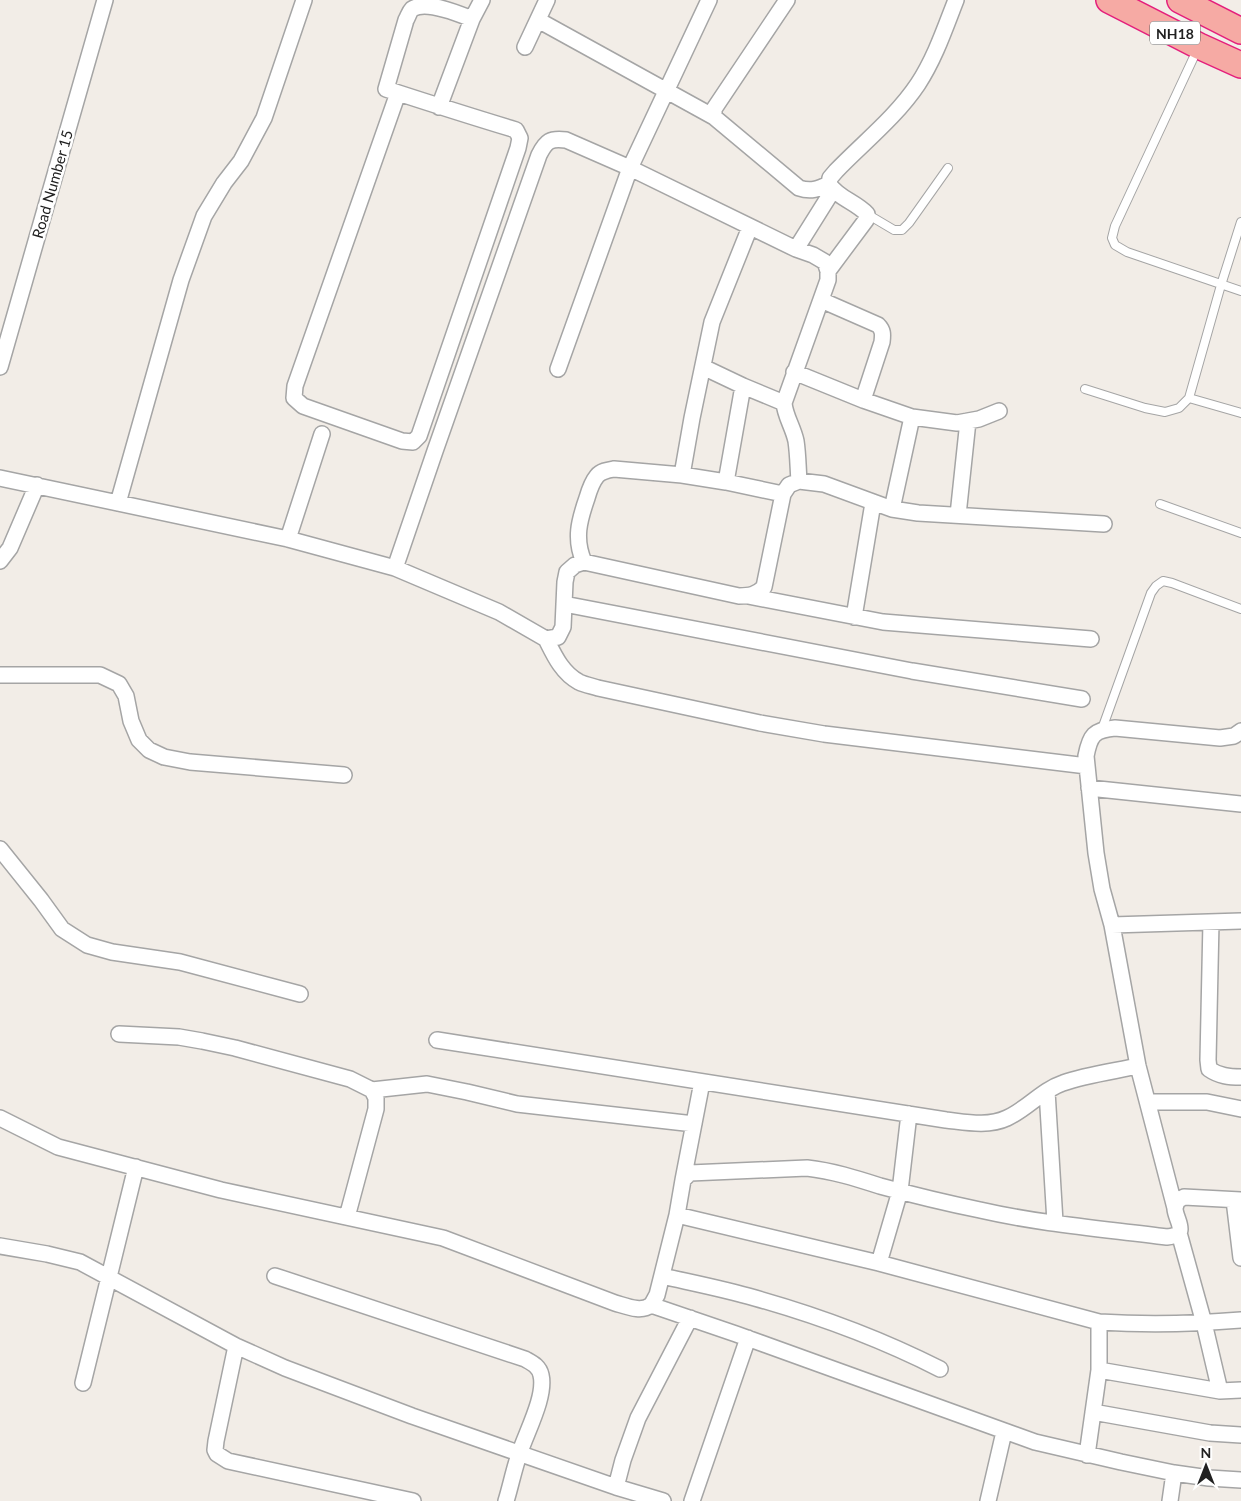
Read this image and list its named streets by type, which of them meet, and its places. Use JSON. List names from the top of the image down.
{
  "streets": {
    "highway": ["NH18"],
    "street": ["Road Number 15"]
  },
  "north": "top"
}
